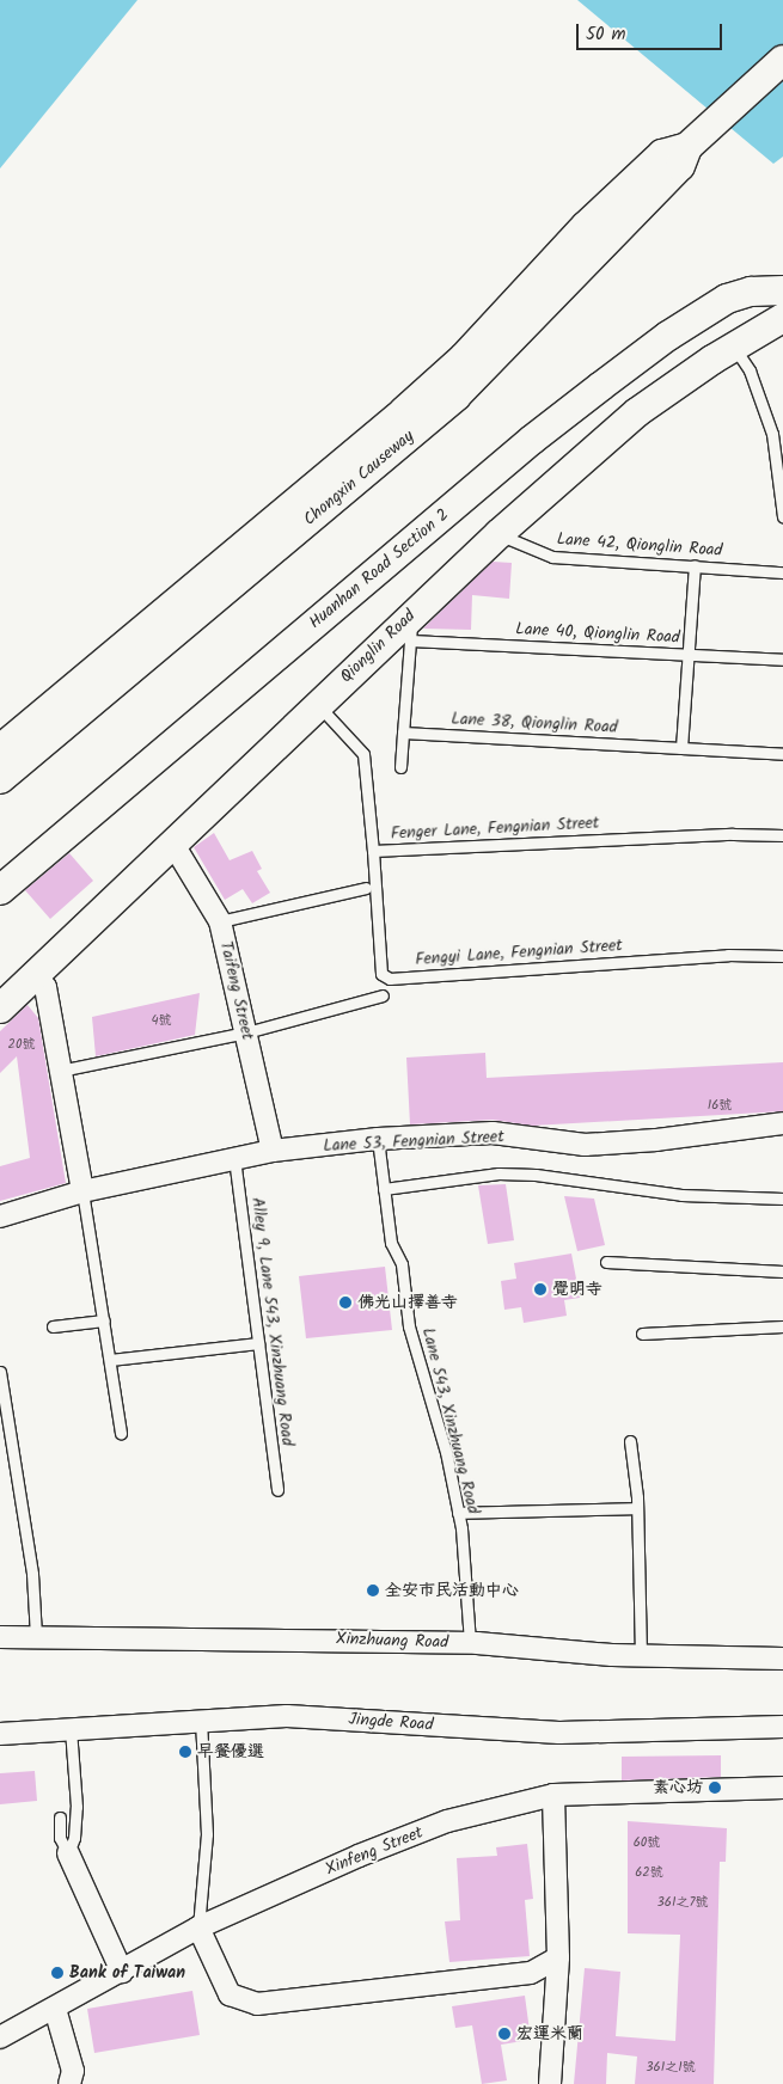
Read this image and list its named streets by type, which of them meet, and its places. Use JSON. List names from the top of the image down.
{
  "streets": {
    "street": [
      "Chongxin Causeway",
      "Huanhan Road Section 2",
      "Qionglin Road",
      "Taifeng Street",
      "Lane 53, Fengnian Street",
      "Xinzhuang Road",
      "Jingde Road",
      "Xinfeng Street"
    ],
    "lane": [
      "Lane 42, Qionglin Road",
      "Lane 40, Qionglin Road",
      "Lane 38, Qionglin Road",
      "Fenger Lane, Fengnian Street",
      "Fengyi Lane, Fengnian Street",
      "Alley 9, Lane 543, Xinzhuang Road",
      "Lane 543, Xinzhuang Road"
    ]
  },
  "crossings": [
    ["Lane 42, Qionglin Road", "Qionglin Road"],
    ["Qionglin Road", "Fenger Lane, Fengnian Street"],
    ["Qionglin Road", "Taifeng Street"],
    ["Fenger Lane, Fengnian Street", "Fengyi Lane, Fengnian Street"],
    ["Taifeng Street", "Lane 53, Fengnian Street"],
    ["Lane 53, Fengnian Street", "Alley 9, Lane 543, Xinzhuang Road"],
    ["Lane 53, Fengnian Street", "Lane 543, Xinzhuang Road"],
    ["Lane 543, Xinzhuang Road", "Xinzhuang Road"]
  ],
  "places": [
    "覺明寺",
    "佛光山擇善寺",
    "全安市民活動中心",
    "早餐優選",
    "素心坊",
    "Bank of Taiwan",
    "宏運米蘭"
  ],
  "house_numbers": [
    "4號",
    "20號",
    "16號",
    "60號",
    "62號",
    "361之7號",
    "361之1號"
  ],
  "scale_bar": "50 m"
}
